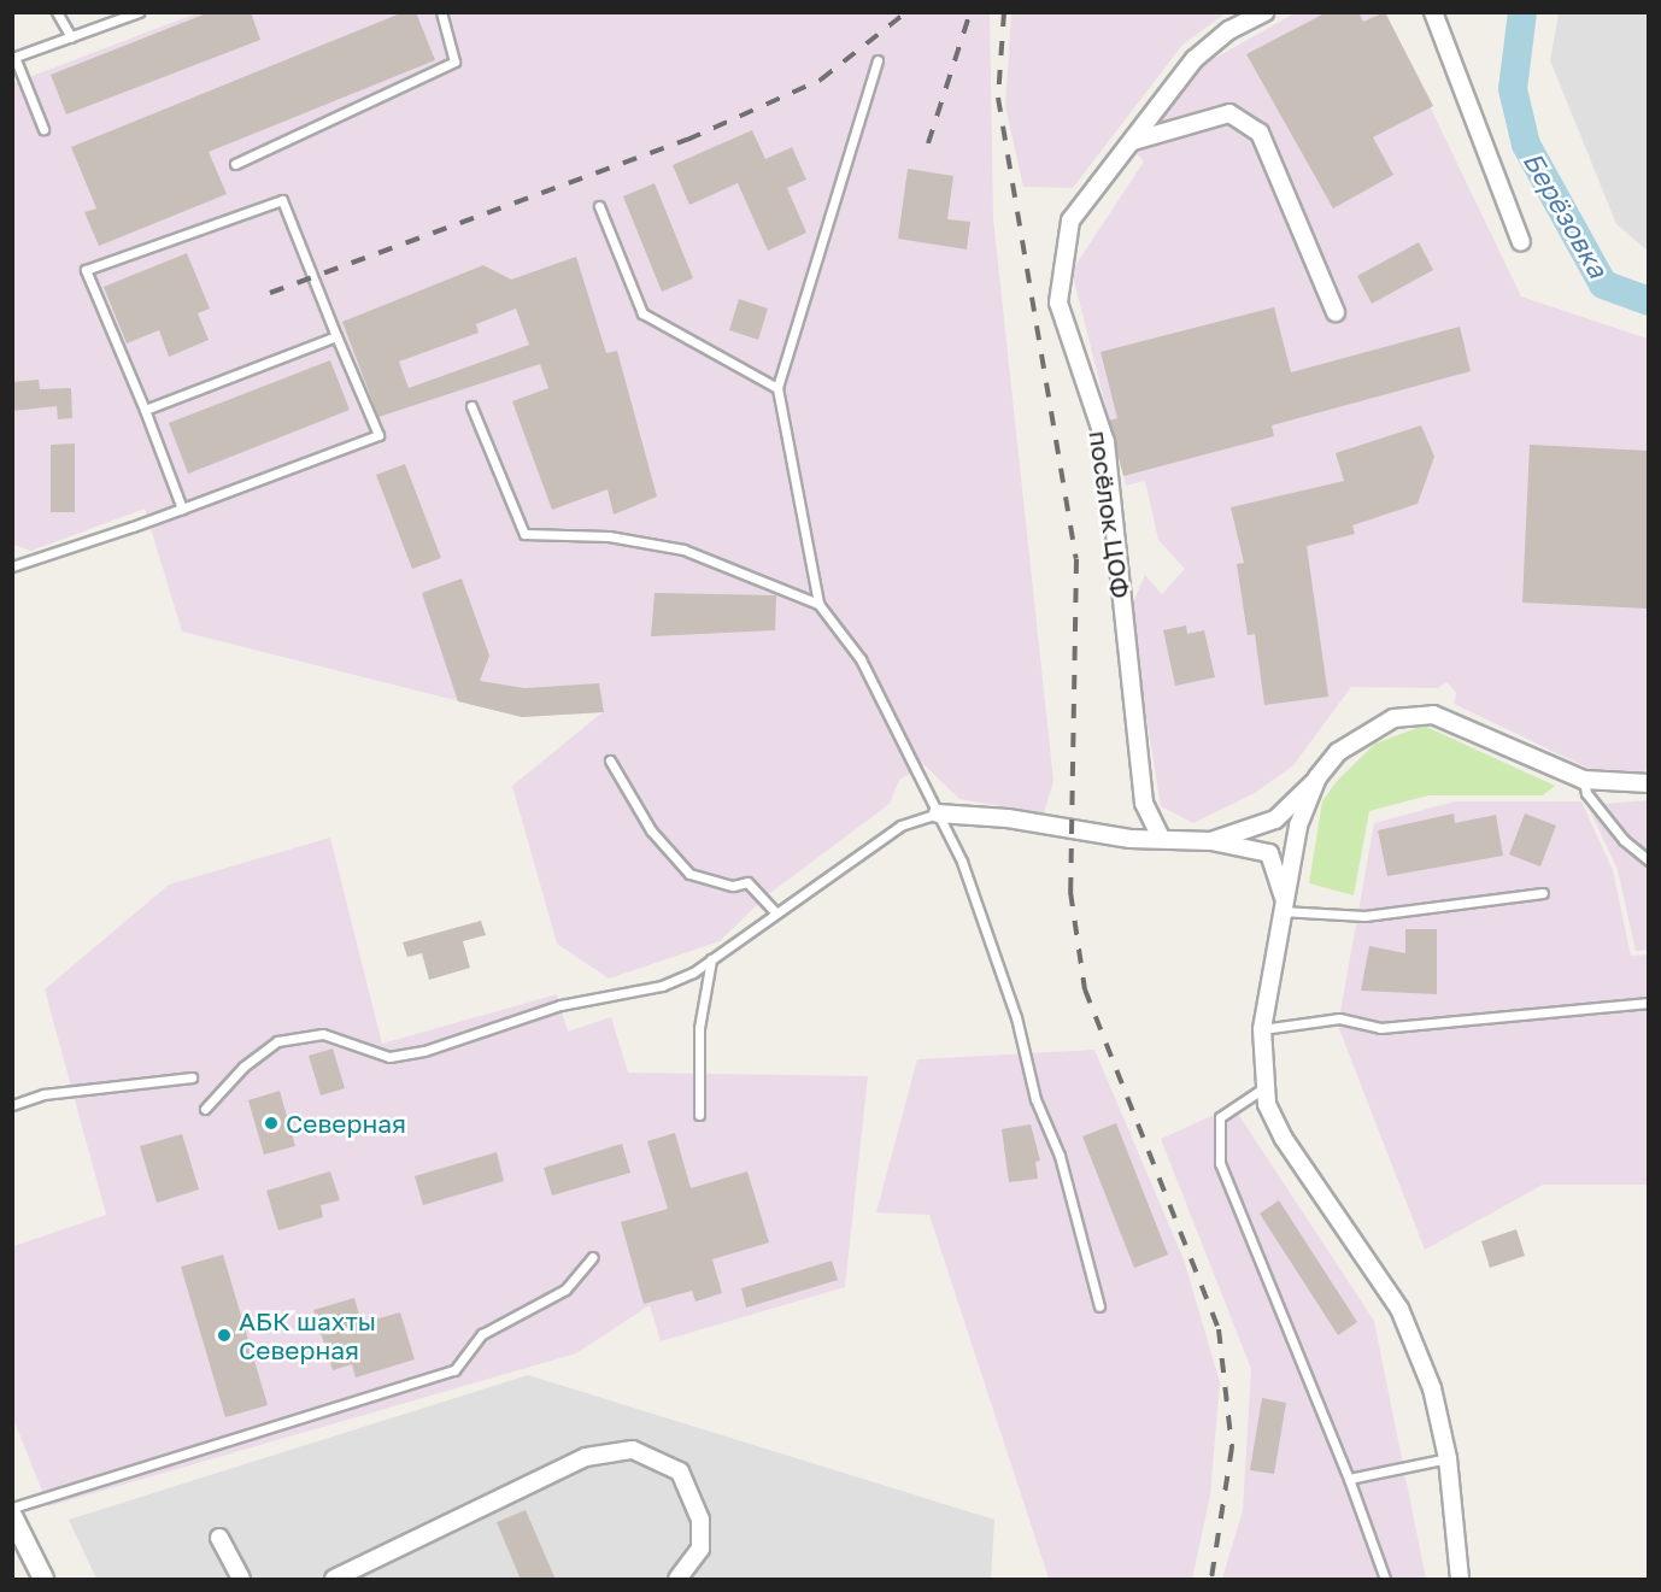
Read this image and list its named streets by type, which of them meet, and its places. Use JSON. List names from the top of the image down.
{
  "streets": {
    "street": ["посёлок ЦОФ"]
  },
  "water": ["Берёзовка"],
  "places": ["Северная", "АБК шахты Северная"]
}
